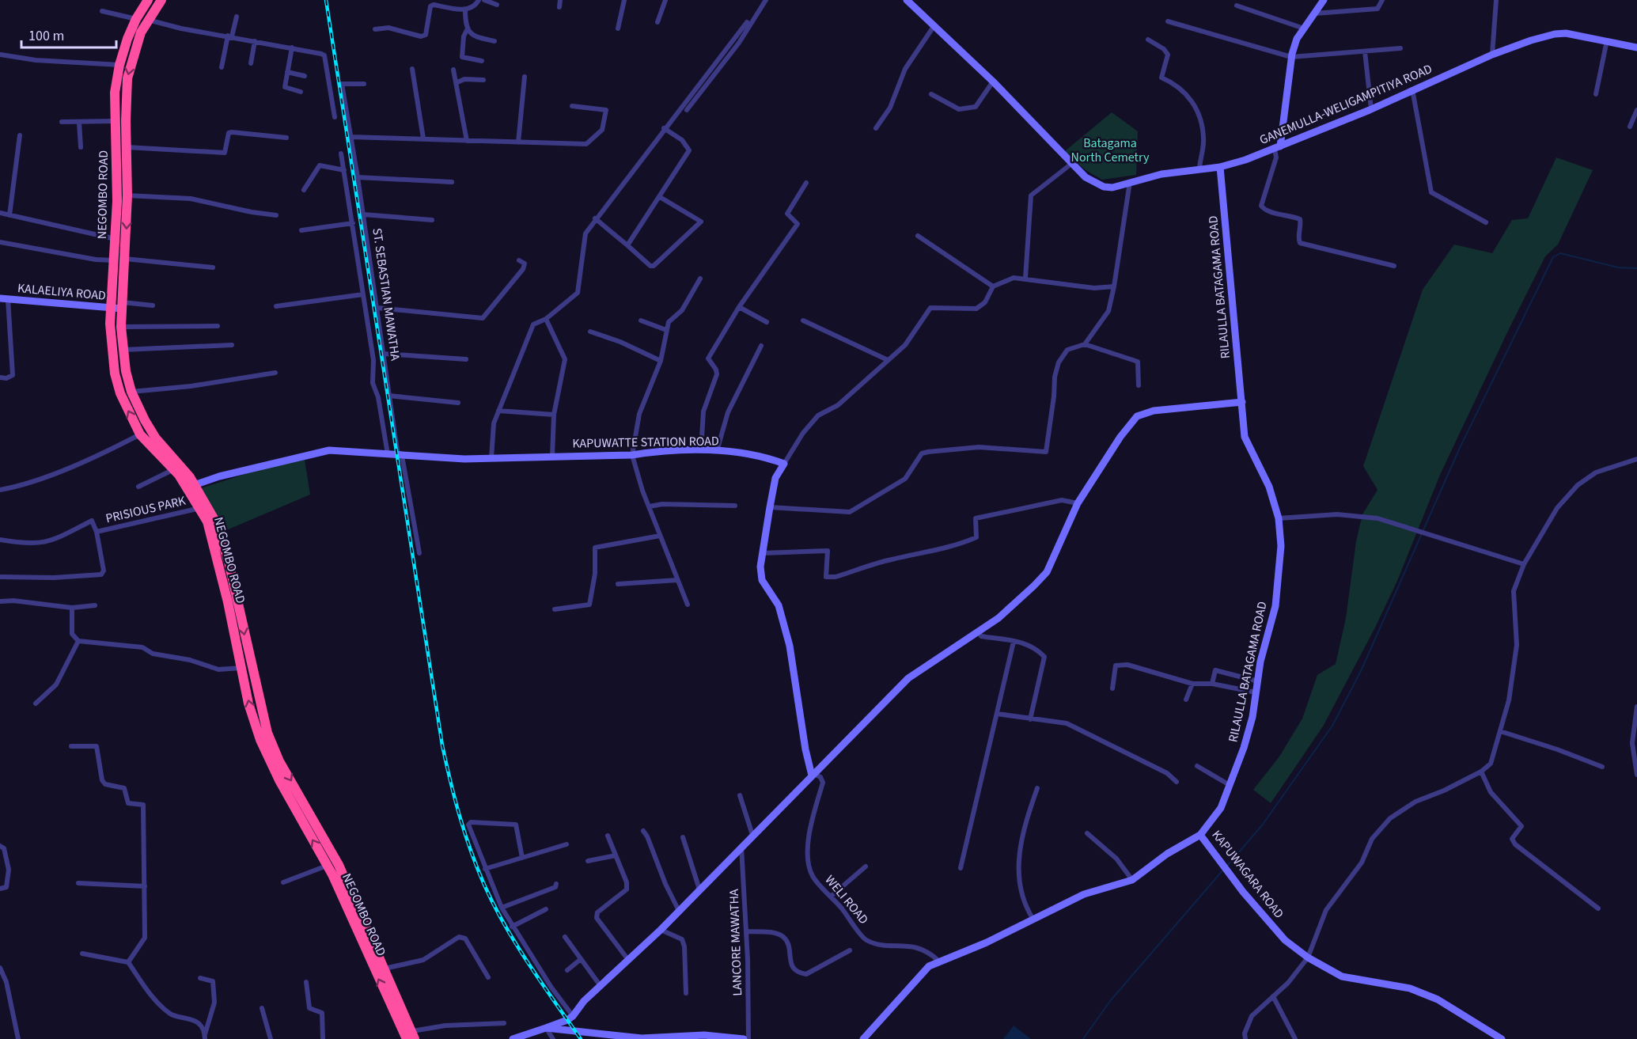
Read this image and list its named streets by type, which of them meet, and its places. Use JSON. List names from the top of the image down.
{
  "streets": {
    "highway": ["NEGOMBO ROAD"],
    "street": [
      "GANEMULLA-WELIGAMPITIYA ROAD",
      "RILAULLA BATAGAMA ROAD",
      "KALAELIYA ROAD",
      "ST. SEBASTIAN MAWATHA",
      "KAPUWATTE STATION ROAD",
      "PRISIOUS PARK",
      "KAPUWAGARA ROAD",
      "WELI ROAD",
      "LANCORE MAWATHA"
    ]
  },
  "crossings": [
    ["GANEMULLA-WELIGAMPITIYA ROAD", "RILAULLA BATAGAMA ROAD"],
    ["NEGOMBO ROAD", "KALAELIYA ROAD"],
    ["NEGOMBO ROAD", "KAPUWATTE STATION ROAD"],
    ["NEGOMBO ROAD", "PRISIOUS PARK"],
    ["RILAULLA BATAGAMA ROAD", "KAPUWAGARA ROAD"],
    ["RILAULLA BATAGAMA ROAD", "WELI ROAD"],
    ["ST. SEBASTIAN MAWATHA", "KAPUWATTE STATION ROAD"]
  ],
  "parks": ["Batagama North Cemetry"],
  "scale_bar": "100 m"
}
